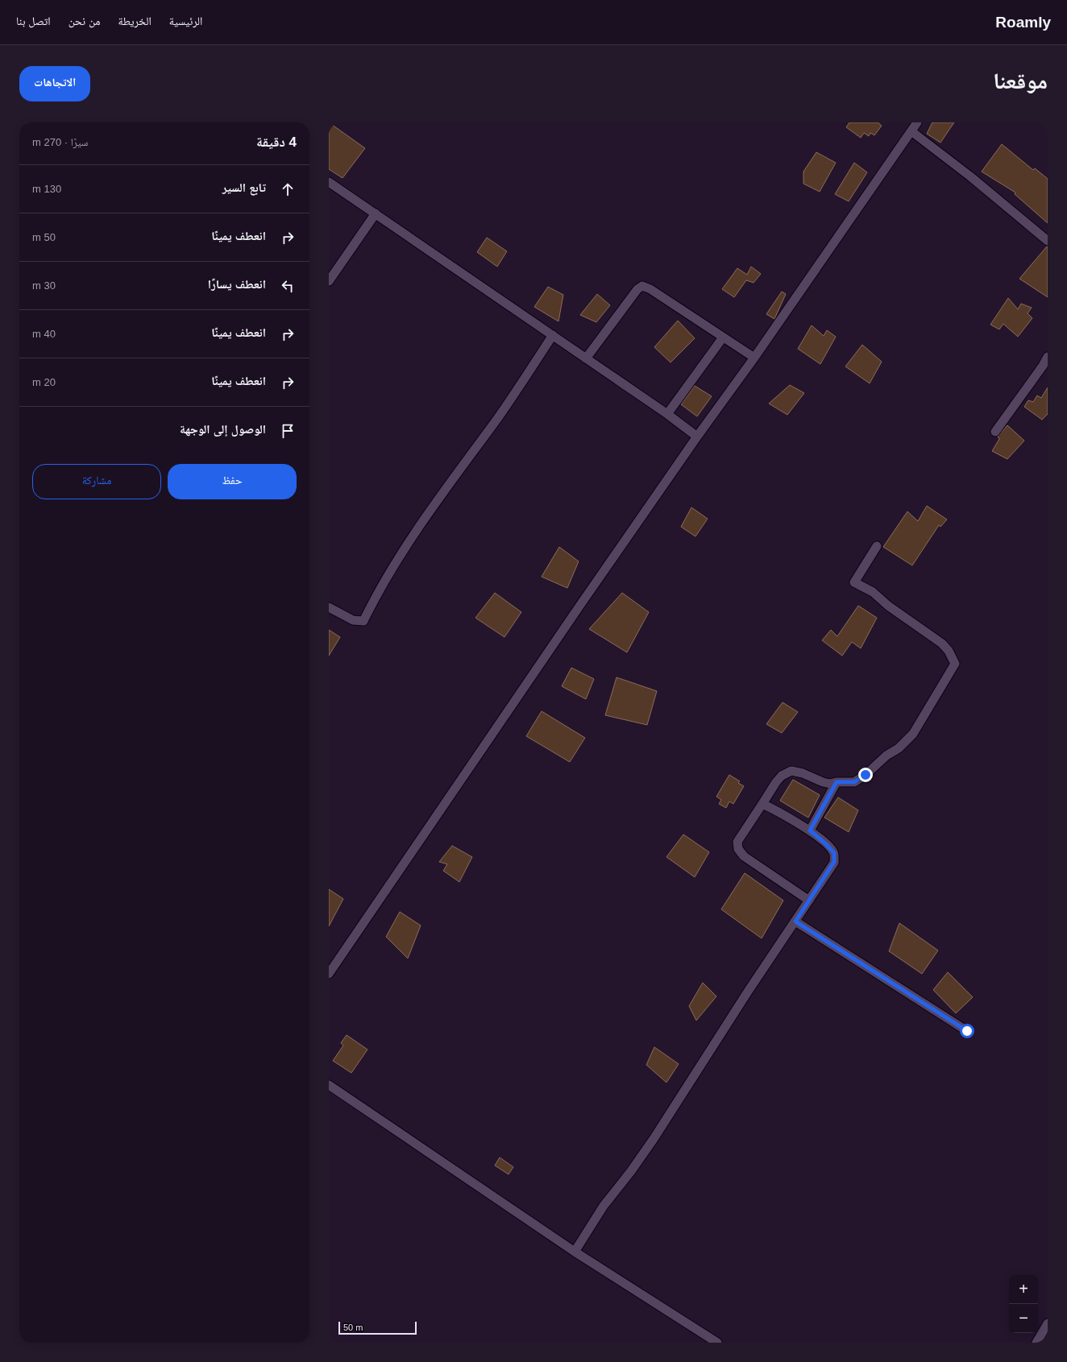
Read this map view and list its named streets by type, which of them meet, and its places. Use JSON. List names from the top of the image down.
{
  "scale_bar": "50 m",
  "page": {
    "header": "Roamly",
    "nav": [
      "الرئيسية",
      "الخريطة",
      "من نحن",
      "اتصل بنا"
    ],
    "title": "موقعنا",
    "buttons": [
      "الاتجاهات",
      ["حفظ", "مشاركة"]
    ],
    "heading": ["4 دقيقة", "سيرًا · 270 m"],
    "list": [
      ["تابع السير", "130 m"],
      ["انعطف يمينًا", "50 m"],
      ["انعطف يسارًا", "30 m"],
      ["انعطف يمينًا", "40 m"],
      ["انعطف يمينًا", "20 m"],
      "الوصول إلى الوجهة"
    ],
    "map_buttons": ["+", "−"],
    "scale": "50 m"
  }
}
